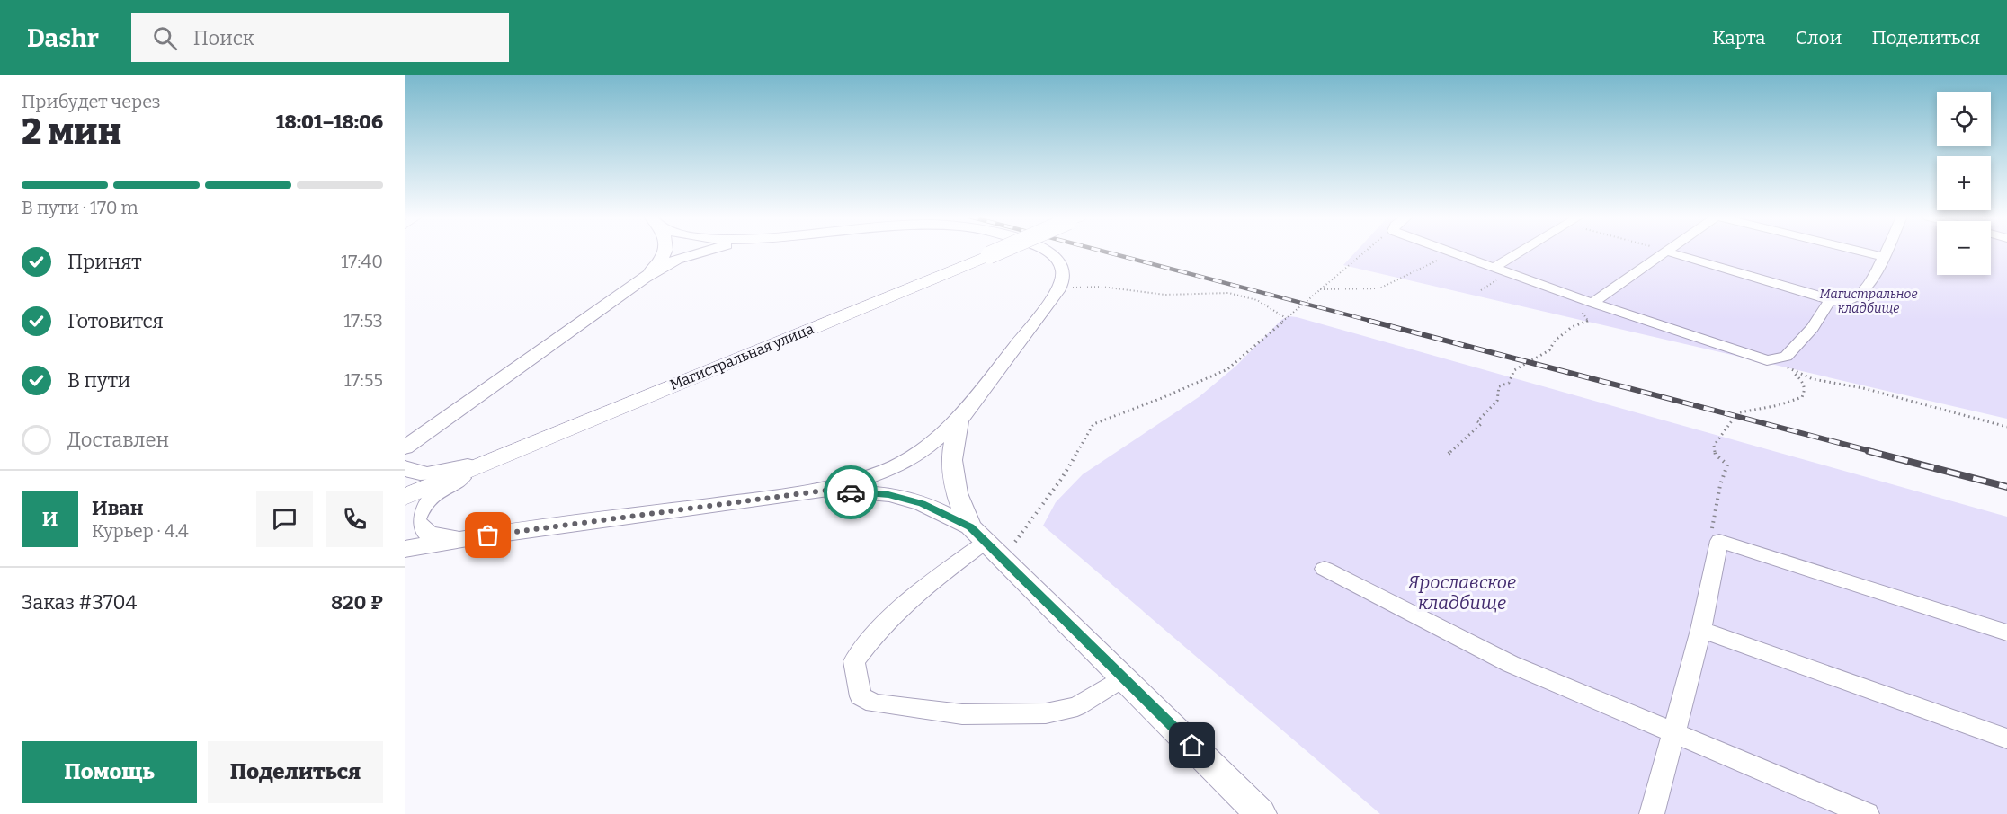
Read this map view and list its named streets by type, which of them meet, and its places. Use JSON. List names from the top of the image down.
{
  "streets": {
    "highway": ["Магистральная улица"]
  },
  "parks": ["Магистральное кладбище", "Ярославское кладбище"],
  "page": {
    "header": "Dashr",
    "search": "Поиск",
    "nav": ["Карта", "Слои", "Поделиться"],
    "heading": ["2 мин", "Прибудет через", "18:01–18:06"],
    "panel": [
      "Иван",
      "Курьер · 4.4",
      "Заказ #3704",
      "820 ₽"
    ],
    "map_buttons": ["+", "−"],
    "bar": "В пути · 170 m",
    "list": [
      ["Принят", "17:40"],
      ["Готовится", "17:53"],
      ["В пути", "17:55"],
      "Доставлен"
    ],
    "round": "И",
    "buttons": ["Помощь", "Поделиться"]
  }
}
